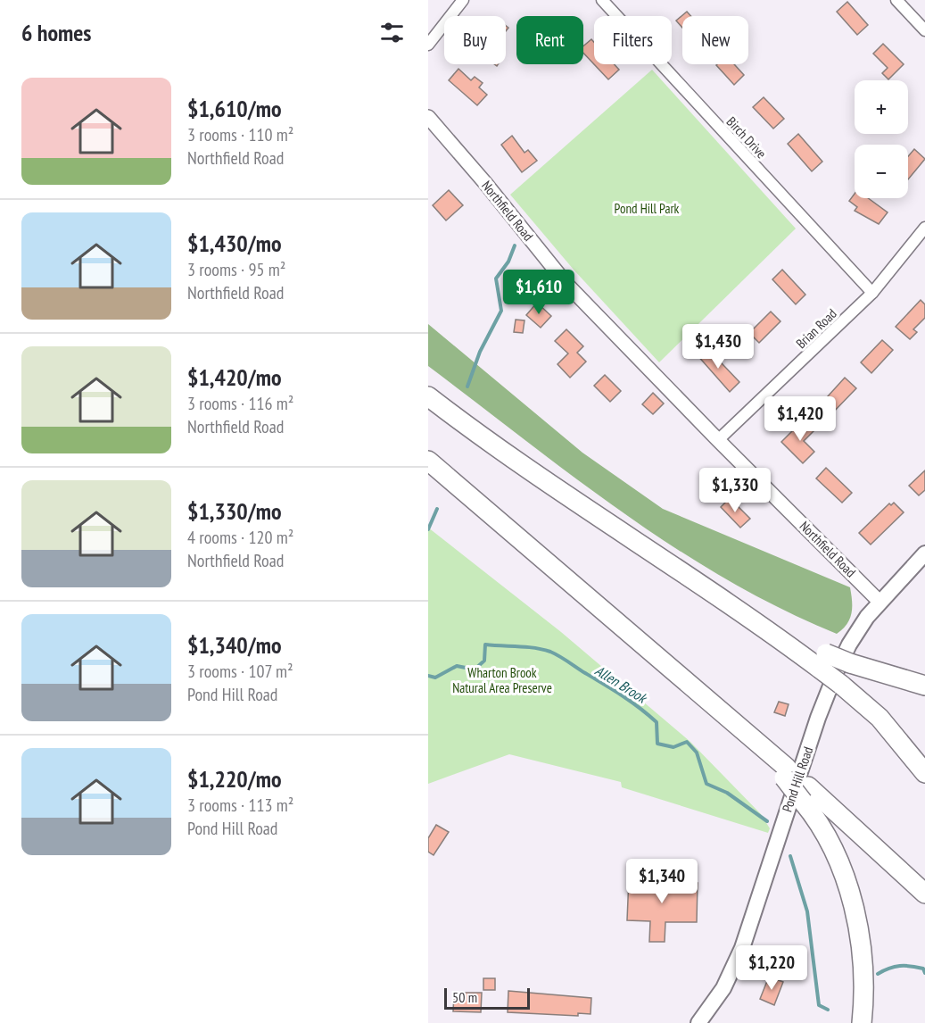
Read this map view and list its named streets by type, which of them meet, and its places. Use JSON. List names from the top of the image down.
{
  "streets": {
    "main road": ["Pond Hill Road"],
    "street": ["Birch Drive", "Northfield Road", "Brian Road"]
  },
  "crossings": [
    ["Birch Drive", "Brian Road"],
    ["Northfield Road", "Brian Road"],
    ["Northfield Road", "Pond Hill Road"]
  ],
  "water": ["Allen Brook"],
  "parks": ["Pond Hill Park", "Wharton Brook Natural Area Preserve"],
  "scale_bar": "50 m",
  "page": {
    "heading": "6 homes",
    "chip": [
      "Buy",
      "Rent",
      "Filters",
      "New"
    ],
    "list": [
      {
        "name": "$1,610/mo",
        "note": "3 rooms · 110 m² · Northfield Road"
      },
      {
        "name": "$1,430/mo",
        "note": "3 rooms · 95 m² · Northfield Road"
      },
      {
        "name": "$1,420/mo",
        "note": "3 rooms · 116 m² · Northfield Road"
      },
      {
        "name": "$1,330/mo",
        "note": "4 rooms · 120 m² · Northfield Road"
      },
      {
        "name": "$1,340/mo",
        "note": "3 rooms · 107 m² · Pond Hill Road"
      },
      {
        "name": "$1,220/mo",
        "note": "3 rooms · 113 m² · Pond Hill Road"
      }
    ],
    "map_buttons": ["+", "−"],
    "price": [
      "$1,610",
      "$1,430",
      "$1,420",
      "$1,330",
      "$1,340",
      "$1,220"
    ],
    "scale": "50 m"
  }
}
